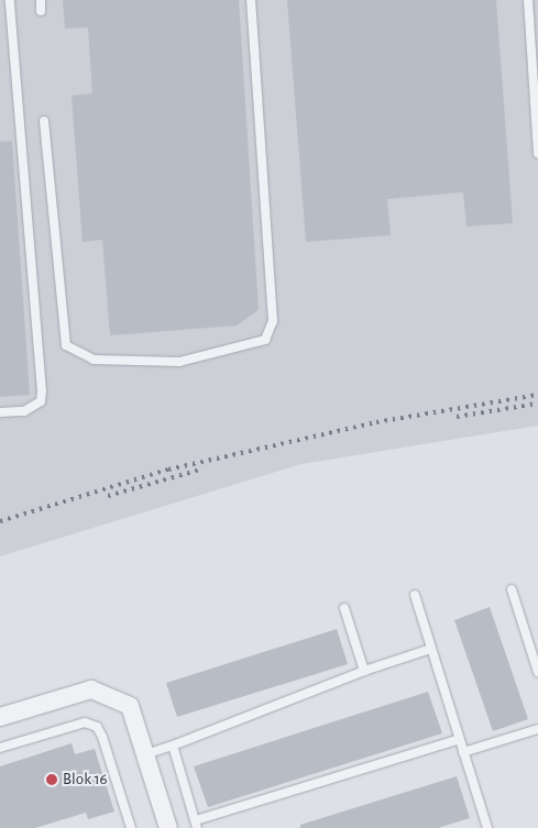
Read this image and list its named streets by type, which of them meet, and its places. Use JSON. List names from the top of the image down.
{
  "places": ["Blok 16"]
}
